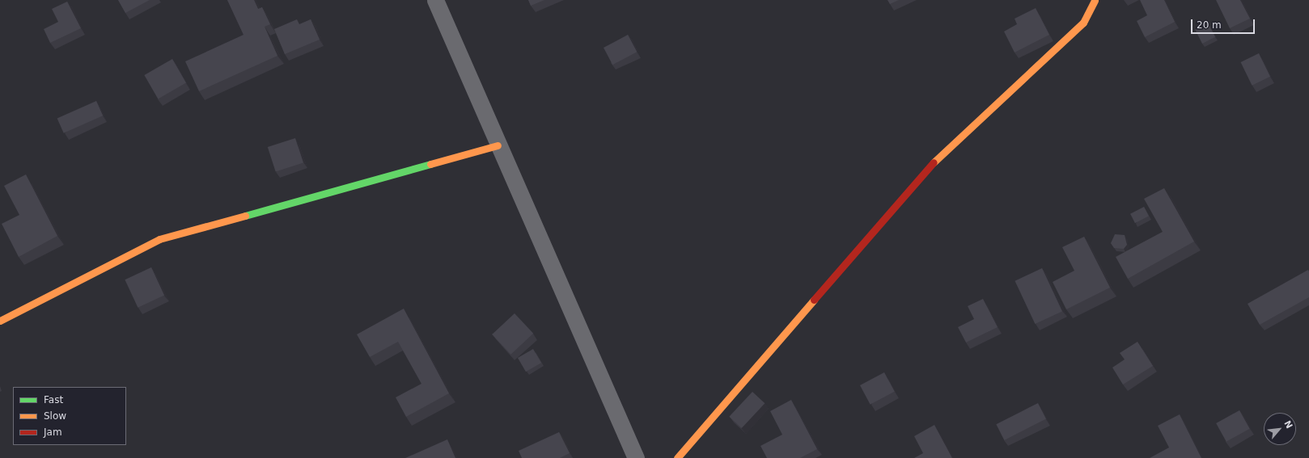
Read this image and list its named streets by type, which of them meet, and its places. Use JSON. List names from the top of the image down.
{
  "legend": ["Fast", "Slow", "Jam"],
  "scale_bar": "20 m",
  "north": "top right"
}
